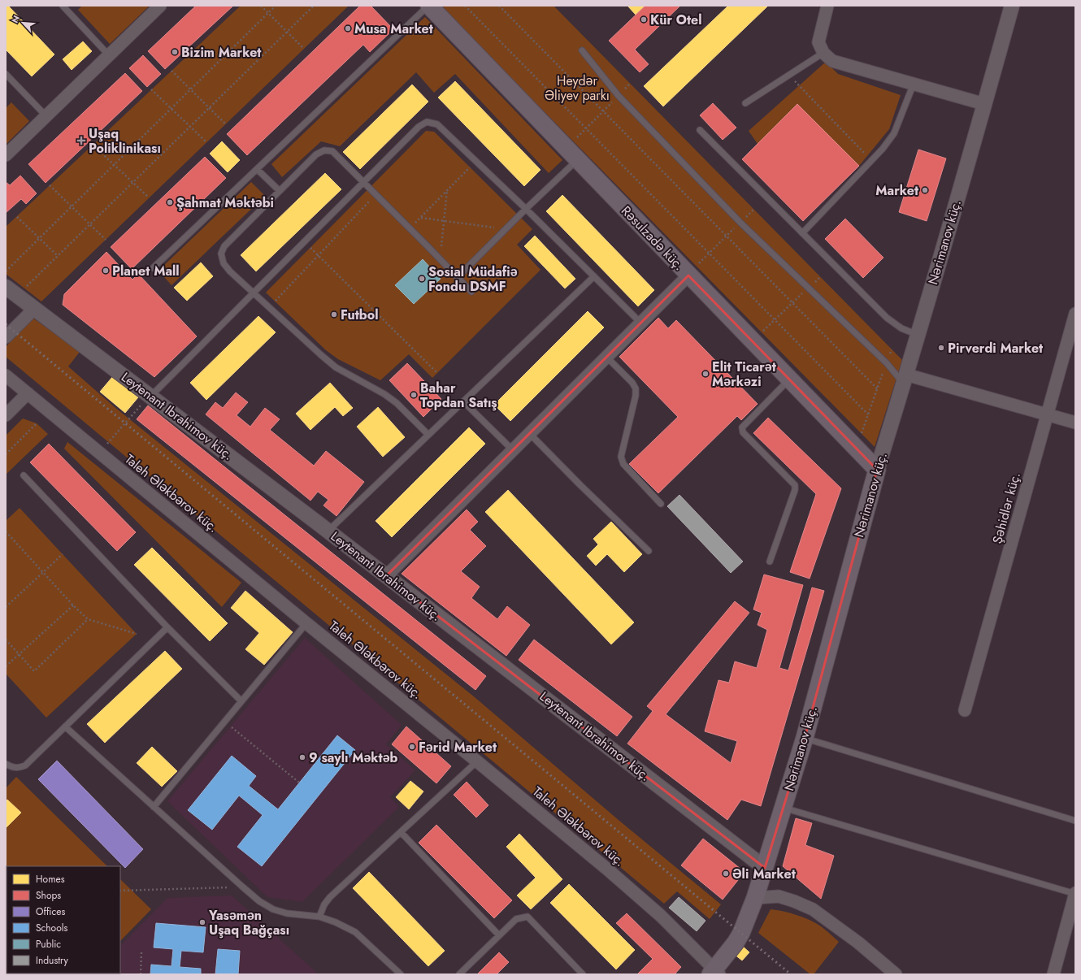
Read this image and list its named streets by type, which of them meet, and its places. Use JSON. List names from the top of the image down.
{
  "streets": {
    "main road": ["Rəsulzadə küç.", "Nərimanov küç."],
    "street": ["Leytenant Ibrahimov küç.", "Taleh Ələkbərov küç.", "Şəhidlər küç."]
  },
  "crossings": [
    ["Rəsulzadə küç.", "Nərimanov küç."],
    ["Nərimanov küç.", "Leytenant Ibrahimov küç."],
    ["Nərimanov küç.", "Taleh Ələkbərov küç."]
  ],
  "parks": ["Heydər Əliyev parkı"],
  "places": {
    "other": [
      "Kür Otel",
      "Musa Market",
      "Bizim Market",
      "Market",
      "Şahmat Məktəbi",
      "Planet Mall",
      "Sosial Müdafiə Fondu DSMF",
      "Futbol",
      "Pirverdi Market",
      "Elit Ticarət Mərkəzi",
      "Bahar Topdan Satış",
      "Fərid Market",
      "9 saylı Məktəb",
      "Əli Market",
      "Yasəmən Uşaq Bağçası"
    ],
    "health": ["Uşaq Poliklinikası"]
  },
  "legend": [
    "Homes",
    "Shops",
    "Offices",
    "Schools",
    "Public",
    "Industry"
  ],
  "north": "top left"
}
